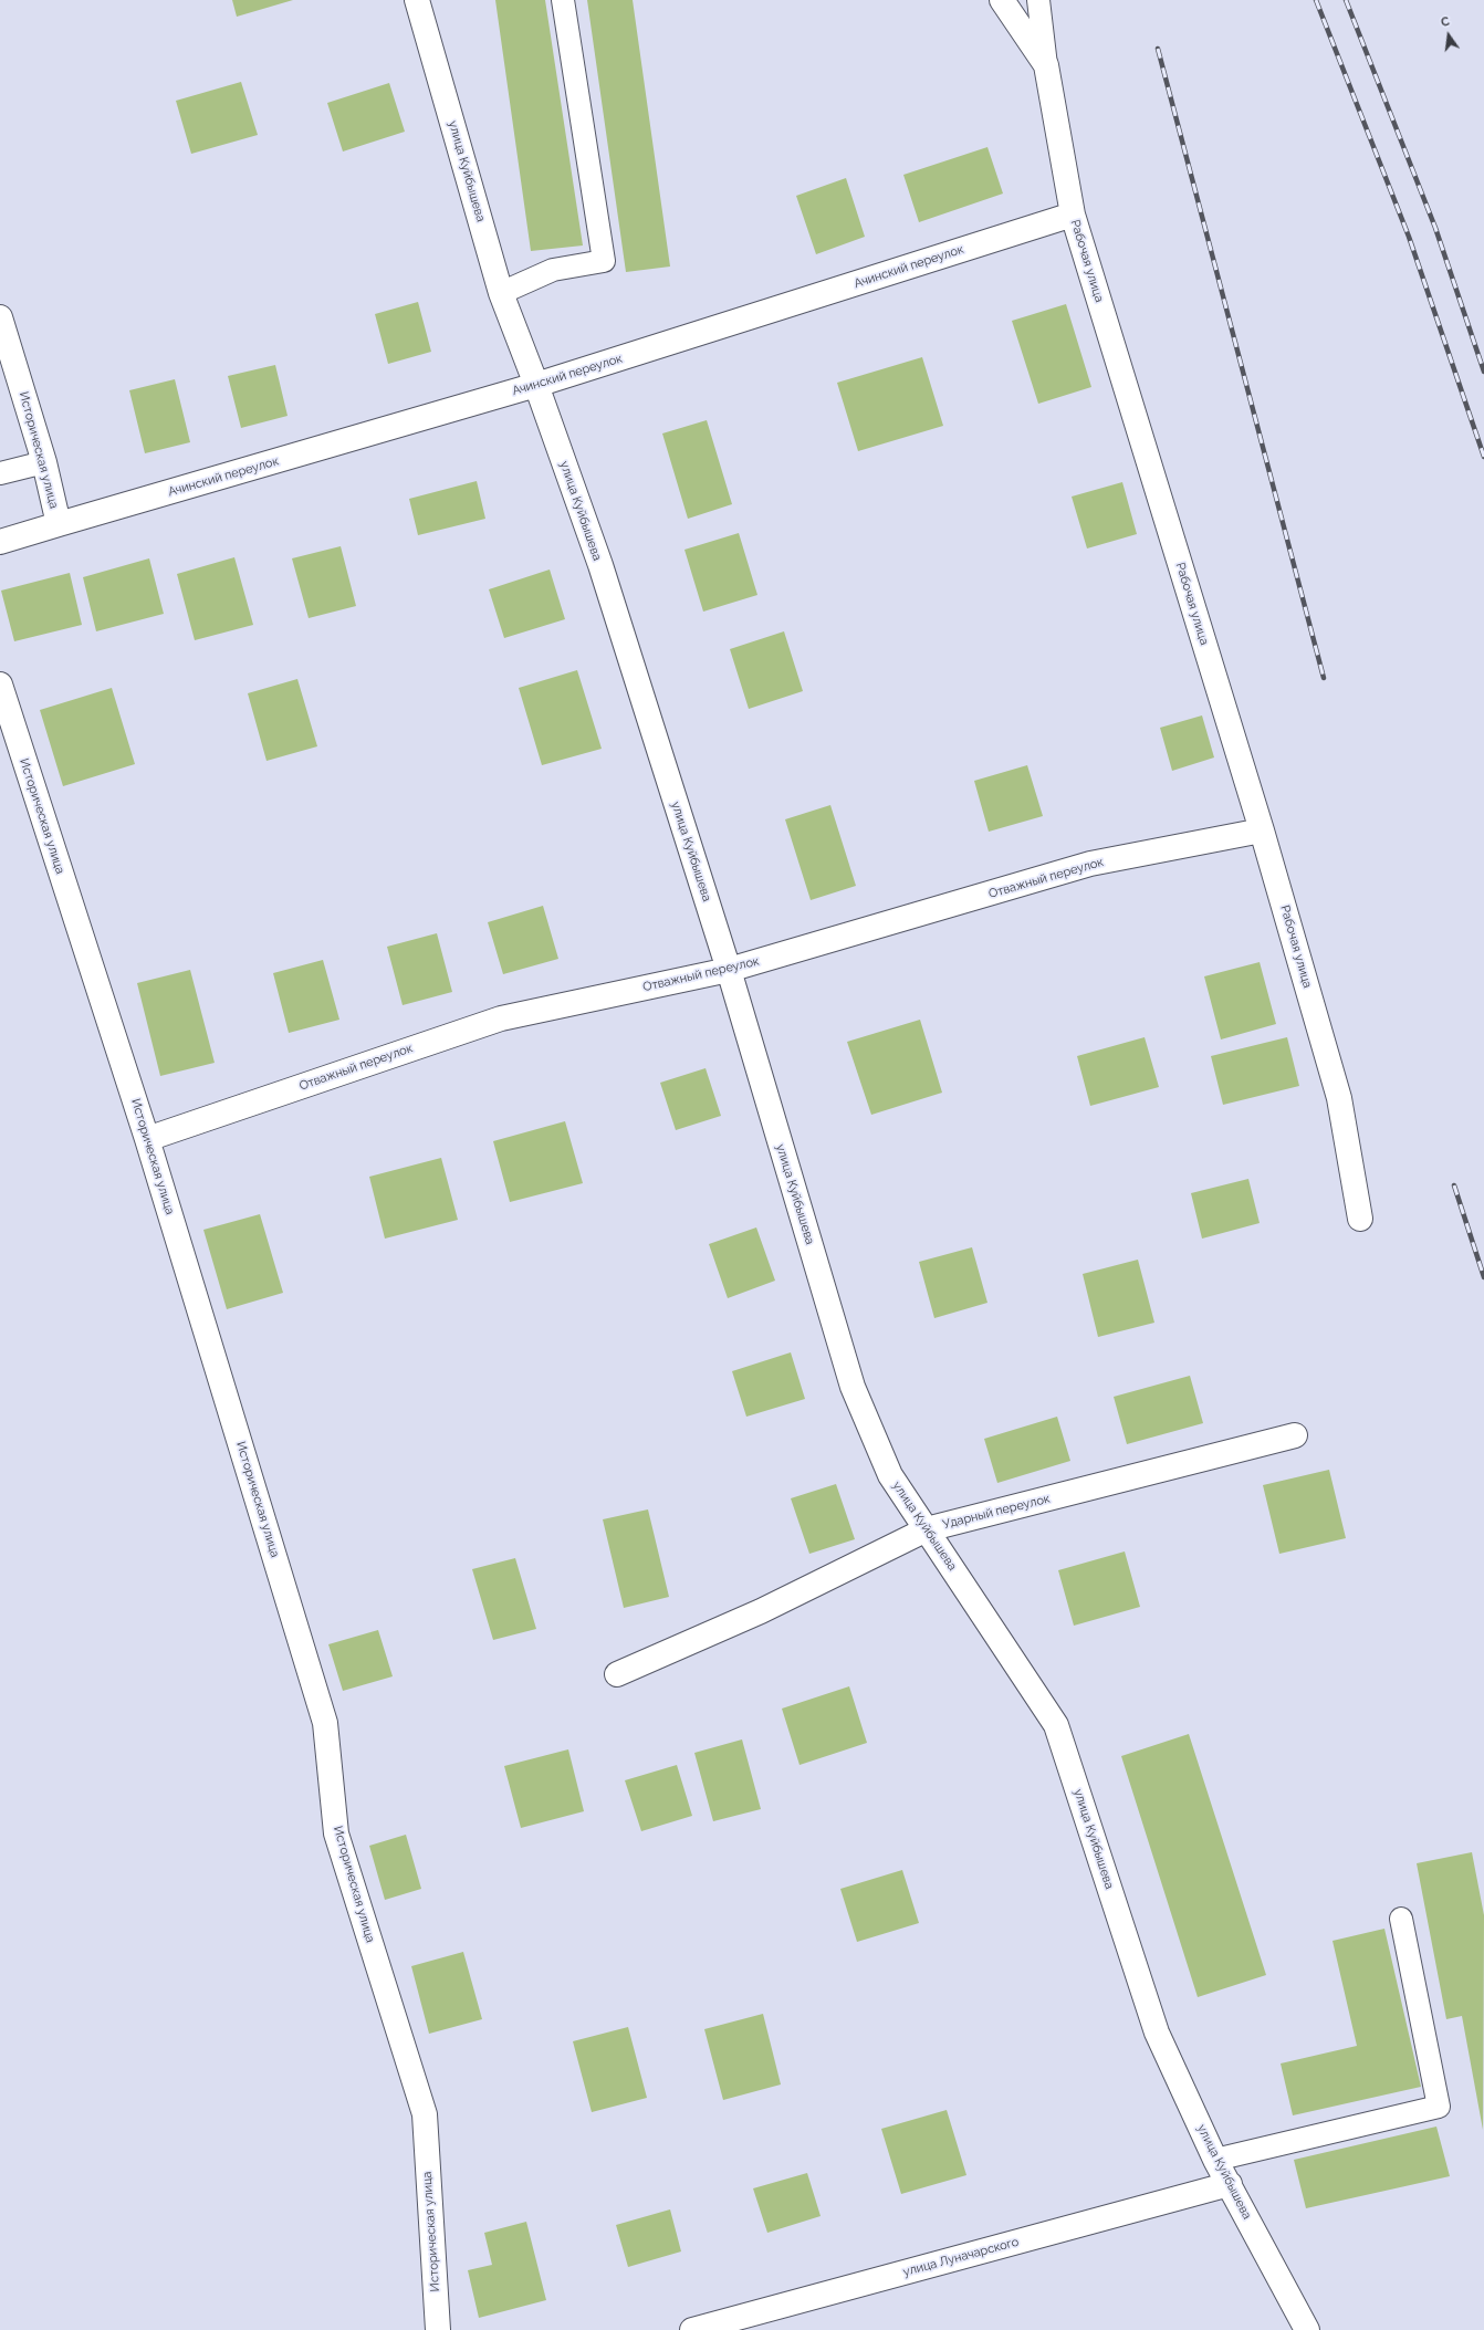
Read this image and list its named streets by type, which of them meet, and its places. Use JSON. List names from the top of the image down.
{
  "streets": {
    "street": [
      "улица Куйбышева",
      "Рабочая улица",
      "Ачинский переулок",
      "Историческая улица",
      "Отважный переулок",
      "Ударный переулок",
      "улица Луначарского"
    ]
  },
  "crossings": [
    ["улица Куйбышева", "Ачинский переулок"],
    ["улица Куйбышева", "Отважный переулок"],
    ["улица Куйбышева", "Ударный переулок"],
    ["улица Куйбышева", "улица Луначарского"],
    ["Рабочая улица", "Ачинский переулок"],
    ["Рабочая улица", "Отважный переулок"],
    ["Ачинский переулок", "Историческая улица"],
    ["Историческая улица", "Отважный переулок"]
  ],
  "north": "top"
}
